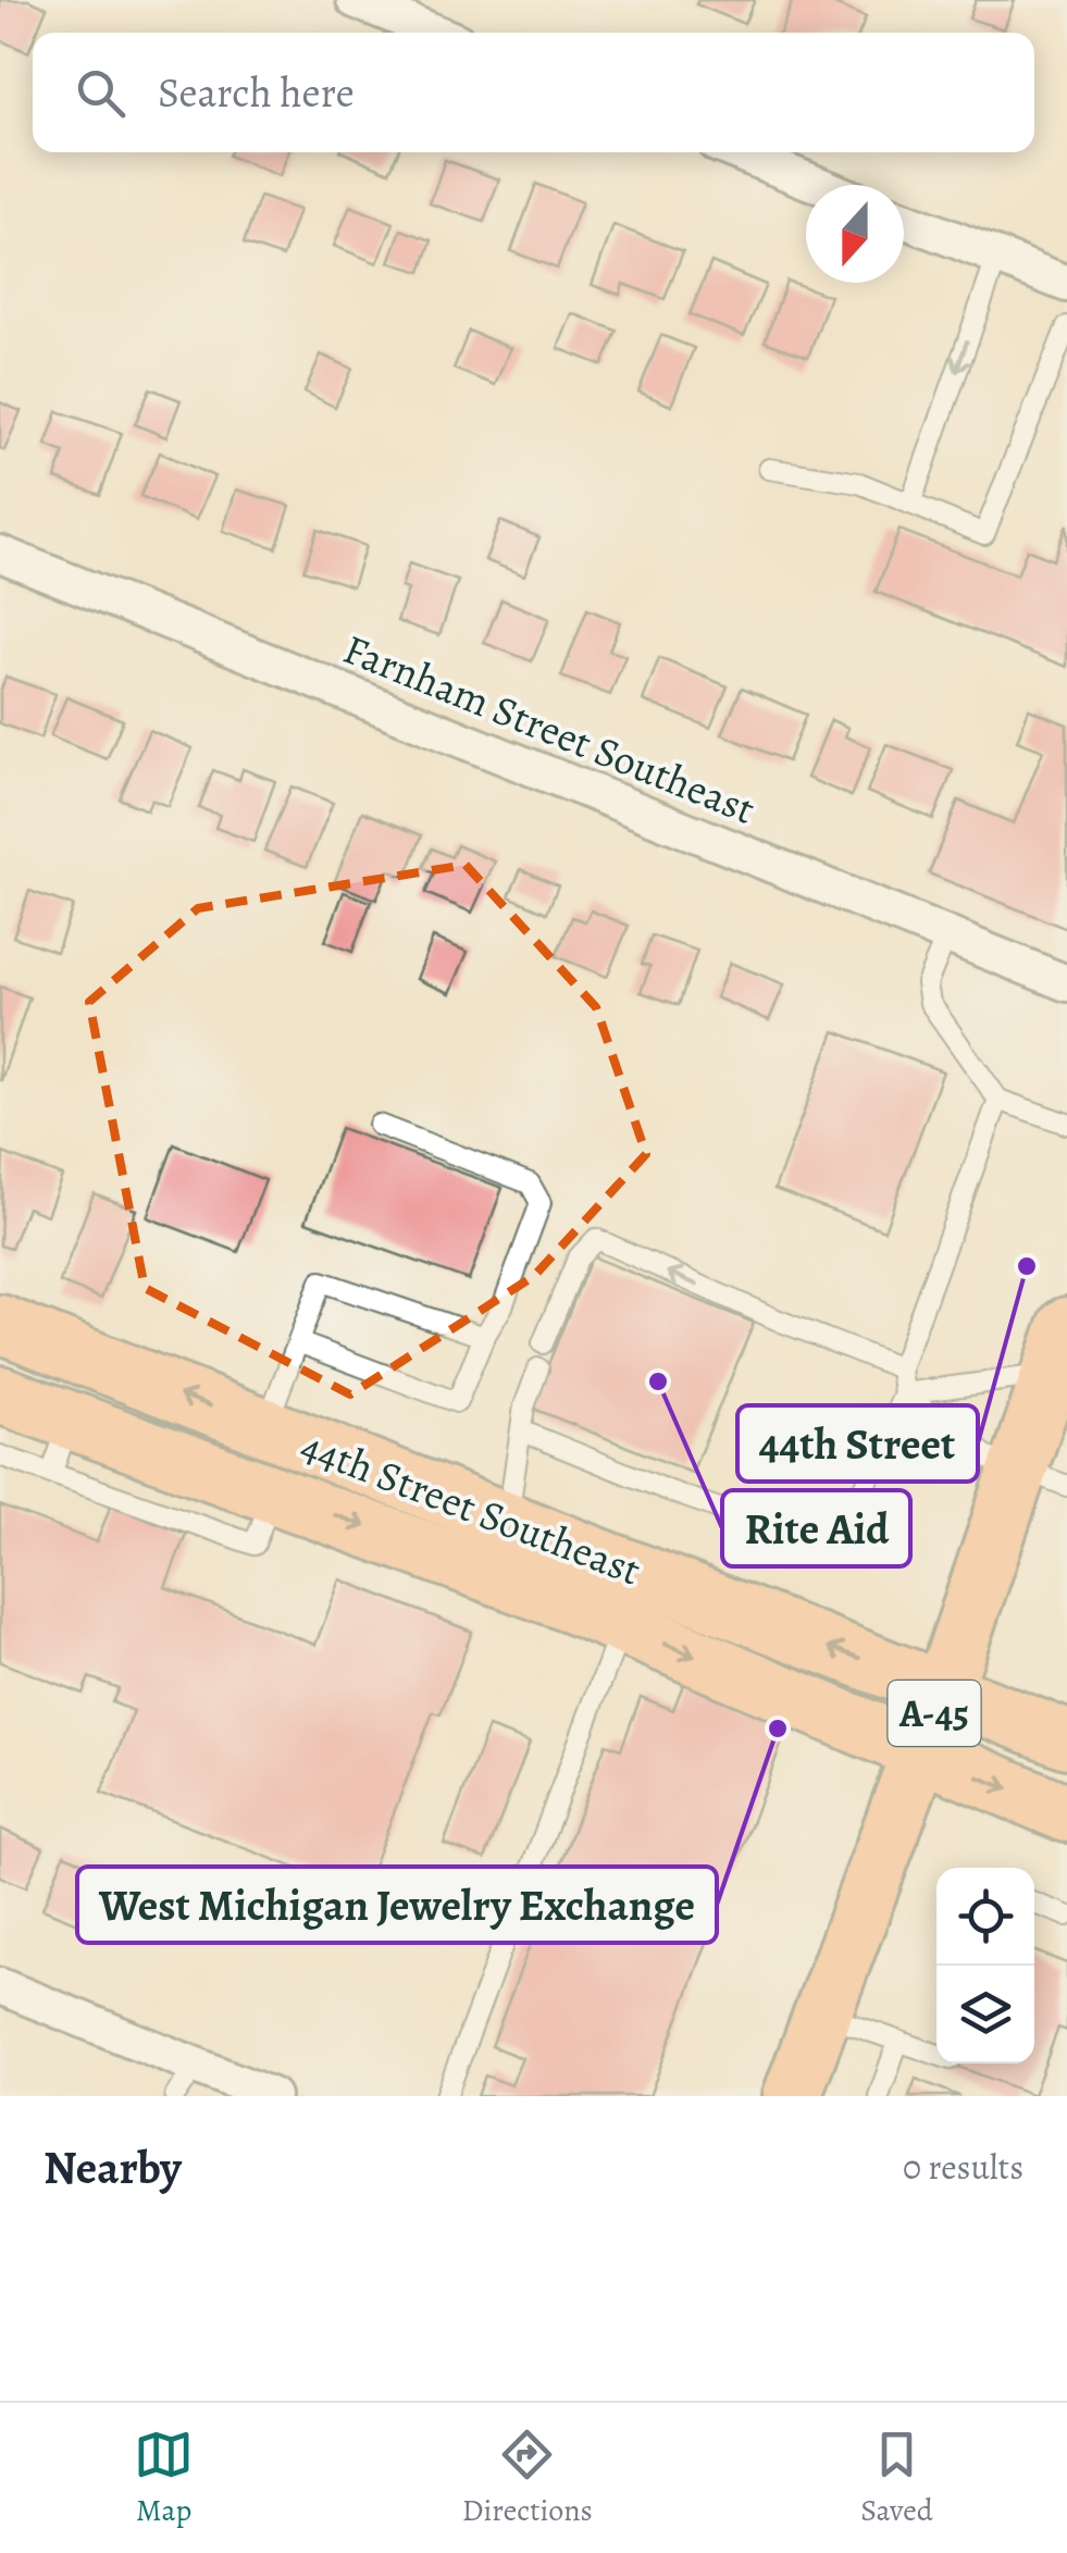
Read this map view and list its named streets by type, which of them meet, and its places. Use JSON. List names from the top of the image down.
{
  "streets": {
    "main road": ["44th Street Southeast", "A-45"],
    "street": ["Farnham Street Southeast"]
  },
  "crossings": [
    ["44th Street Southeast", "A-45"]
  ],
  "places": ["44th Street", "Rite Aid", "West Michigan Jewelry Exchange"],
  "north": "bottom",
  "page": {
    "search": "Search here",
    "heading": ["Nearby", "0 results"],
    "nav": ["Map", "Directions", "Saved"]
  }
}
